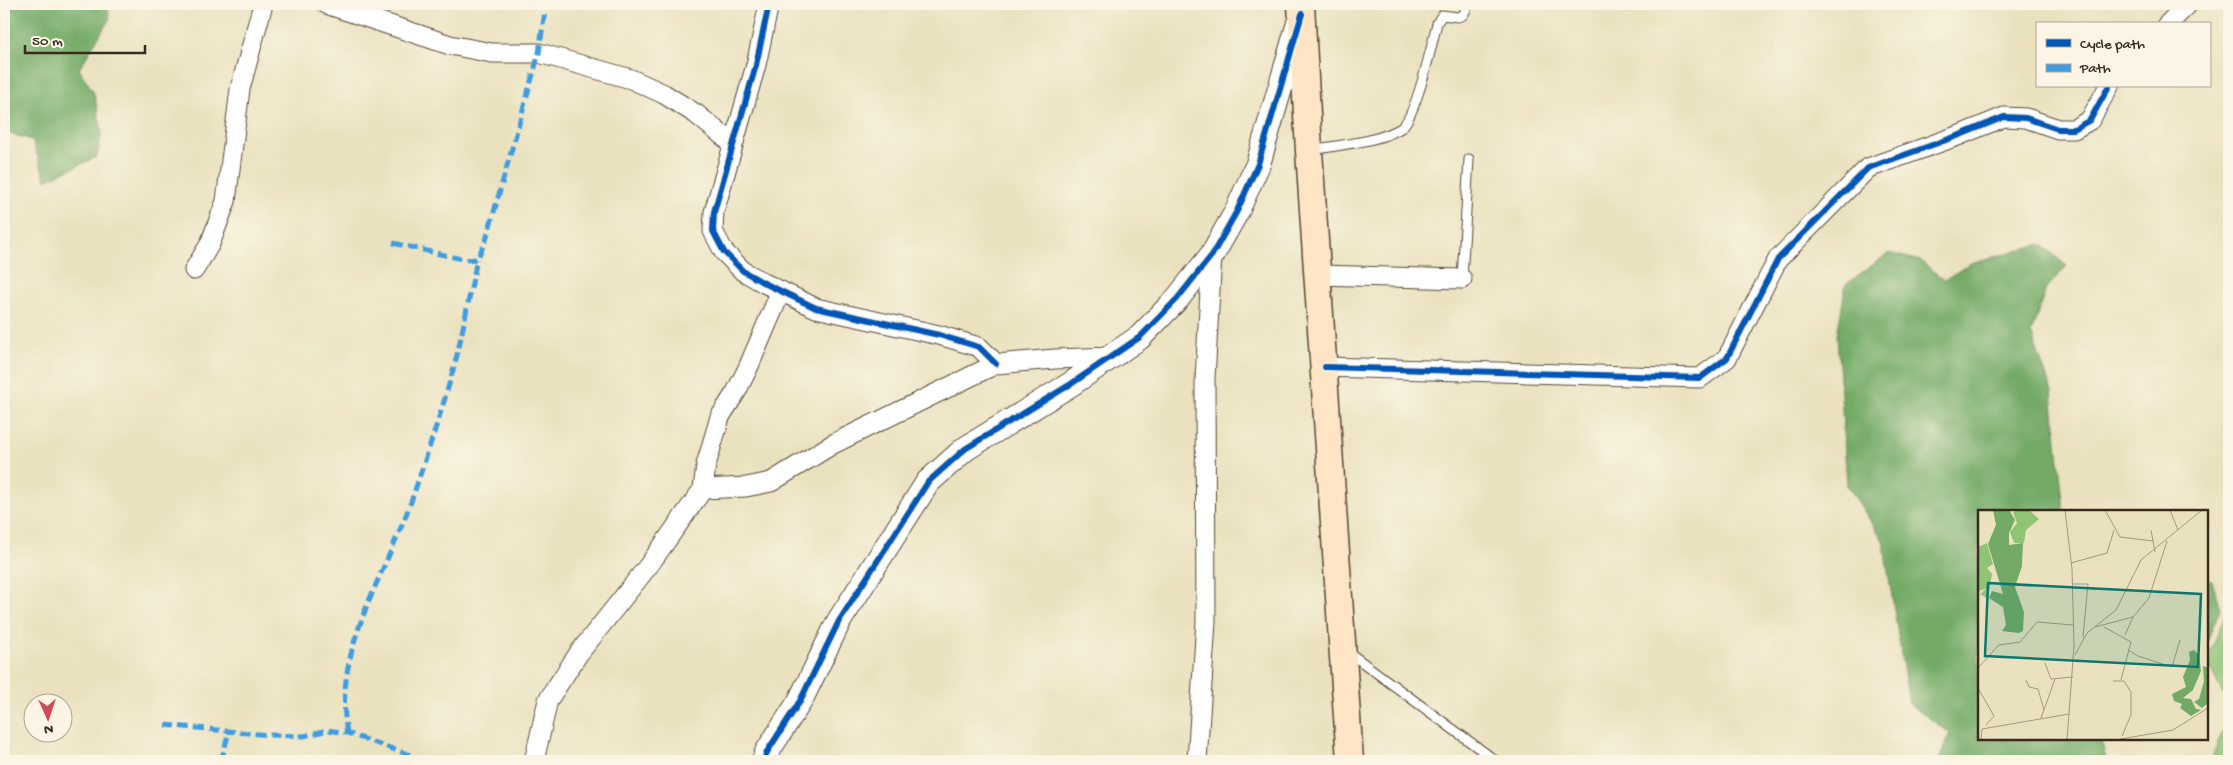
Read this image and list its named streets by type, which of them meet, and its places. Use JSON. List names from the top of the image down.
{
  "legend": ["Cycle path", "Path"],
  "scale_bar": "50 m",
  "north": "bottom"
}
